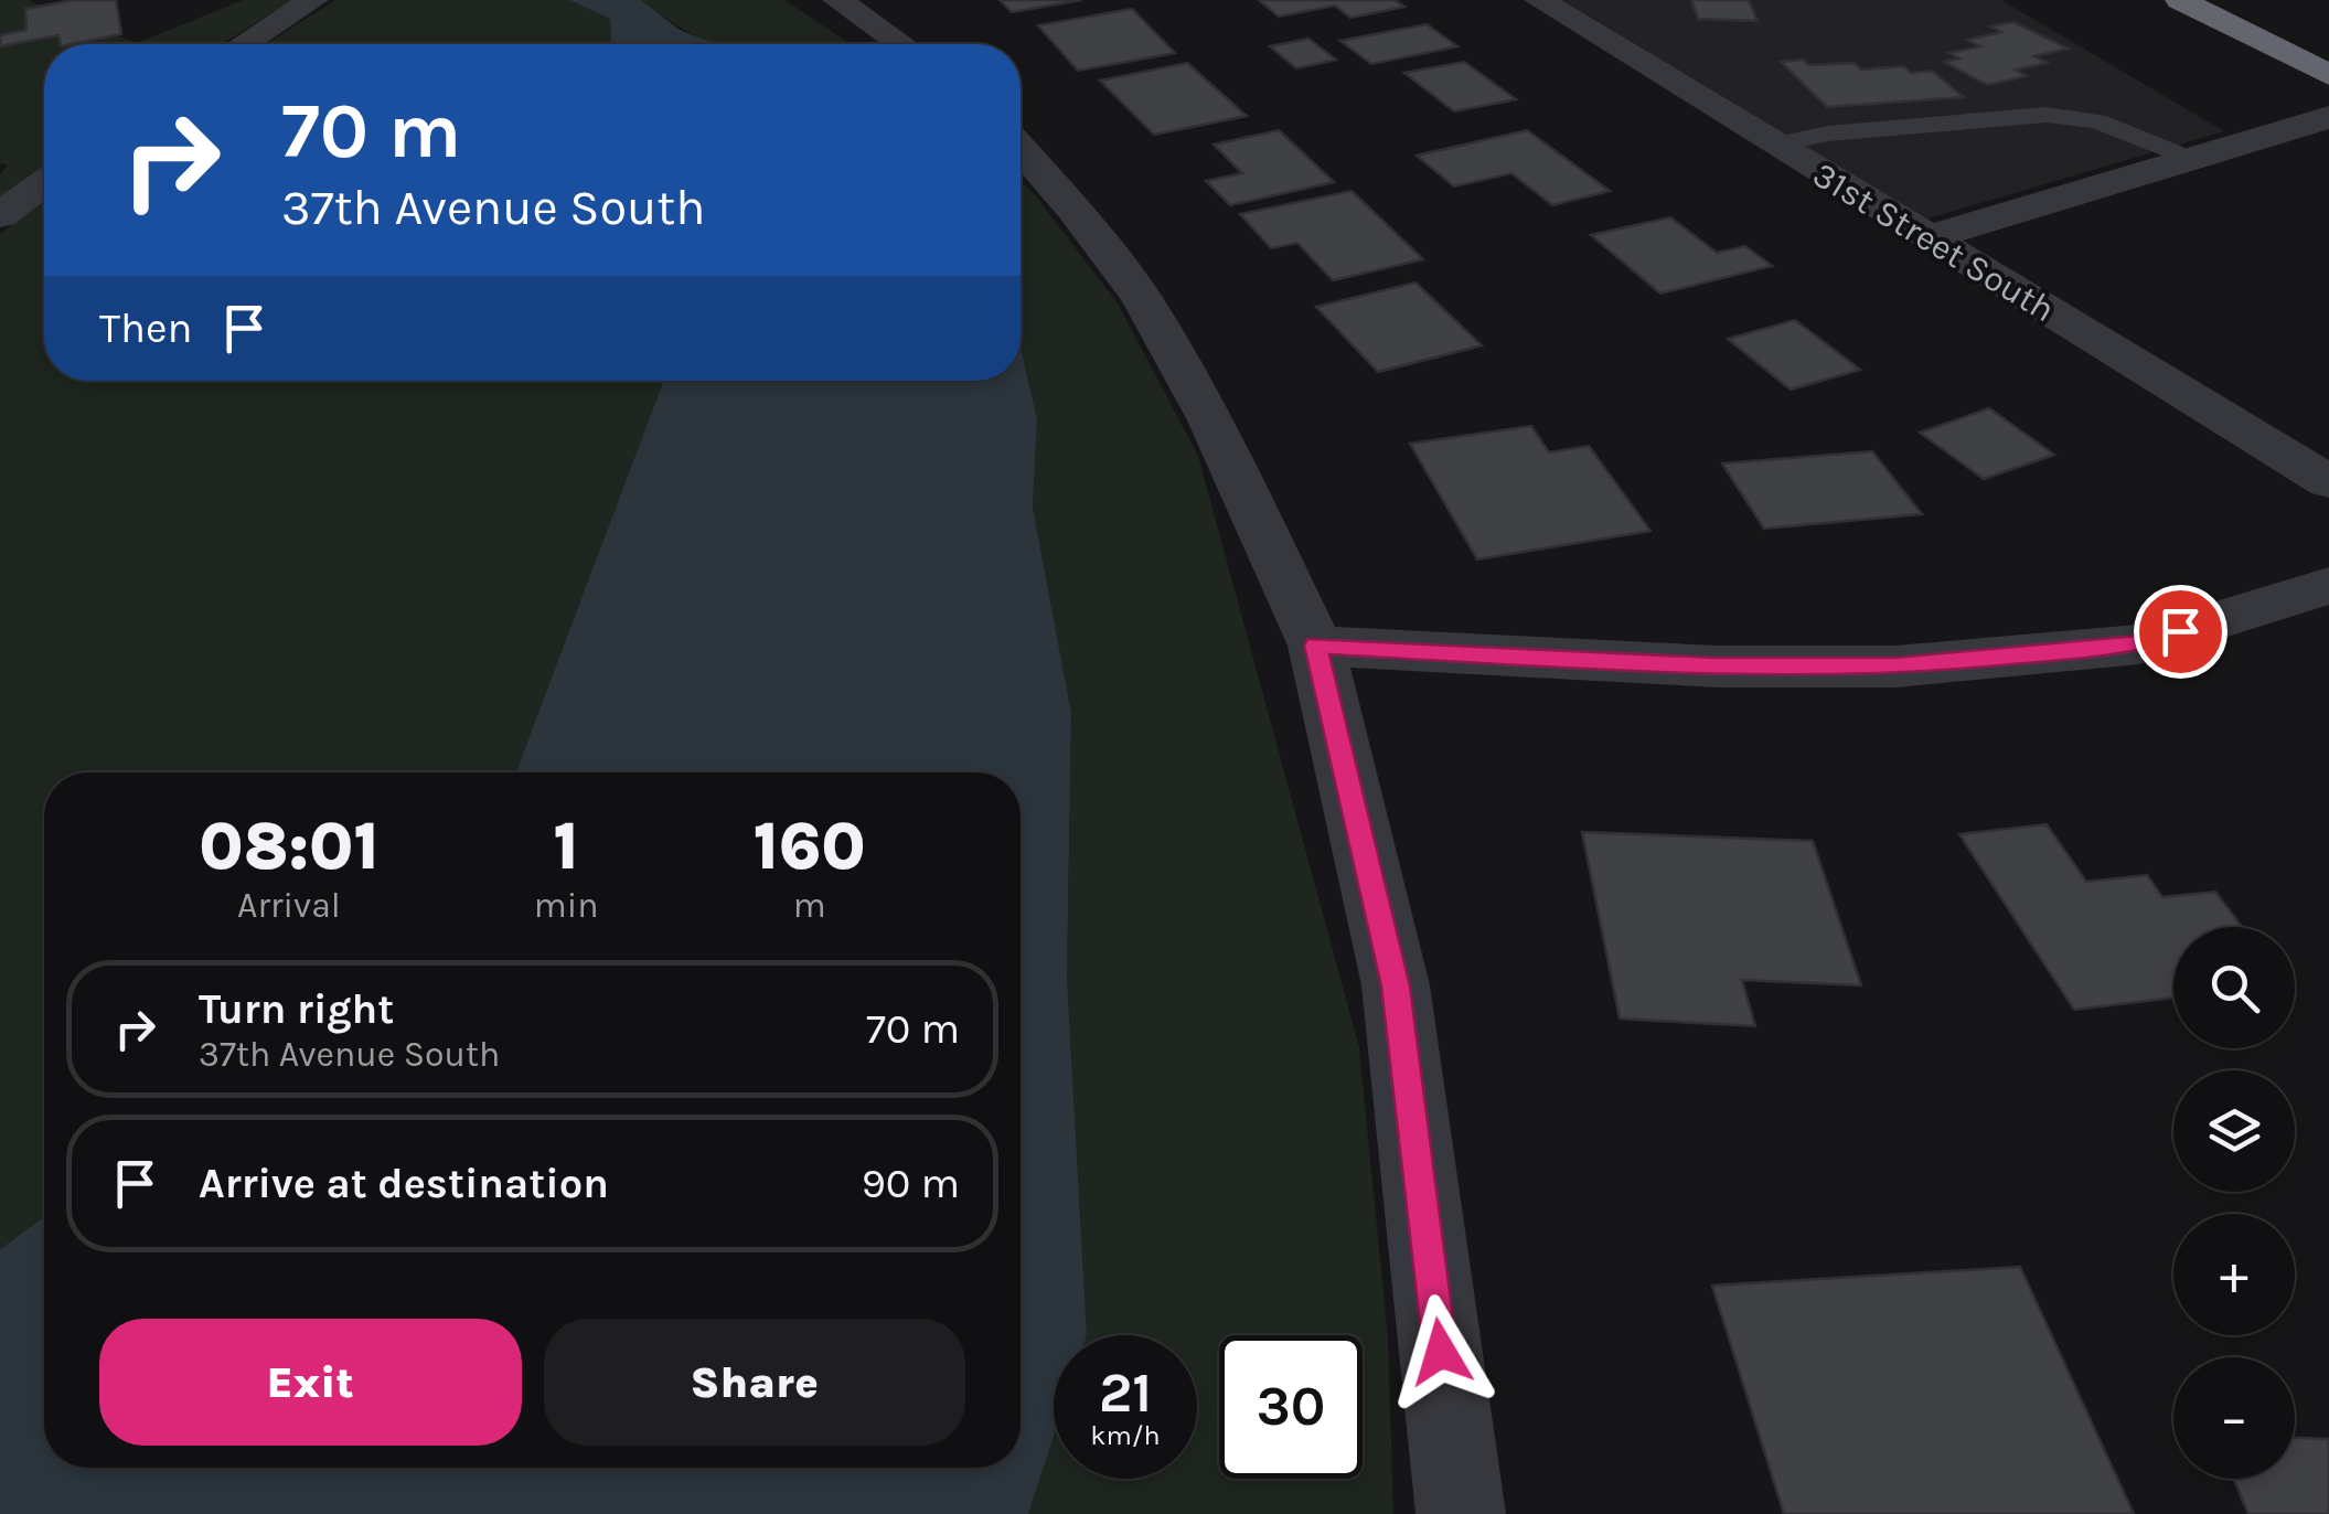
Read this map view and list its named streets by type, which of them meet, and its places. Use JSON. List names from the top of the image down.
{
  "streets": {
    "street": ["31st Street South"]
  },
  "page": {
    "turn": ["70 m", "37th Avenue South"],
    "then": "Then",
    "eta": [
      "08:01",
      "Arrival",
      "1",
      "min",
      "160",
      "m"
    ],
    "map_buttons": ["+", "−"],
    "list": [
      {
        "name": "Turn right",
        "note": "37th Avenue South",
        "value": "70 m"
      },
      {
        "name": "Arrive at destination",
        "value": "90 m"
      }
    ],
    "buttons": ["Exit", "Share"],
    "speed": "21 km/h",
    "limit": "30"
  }
}
